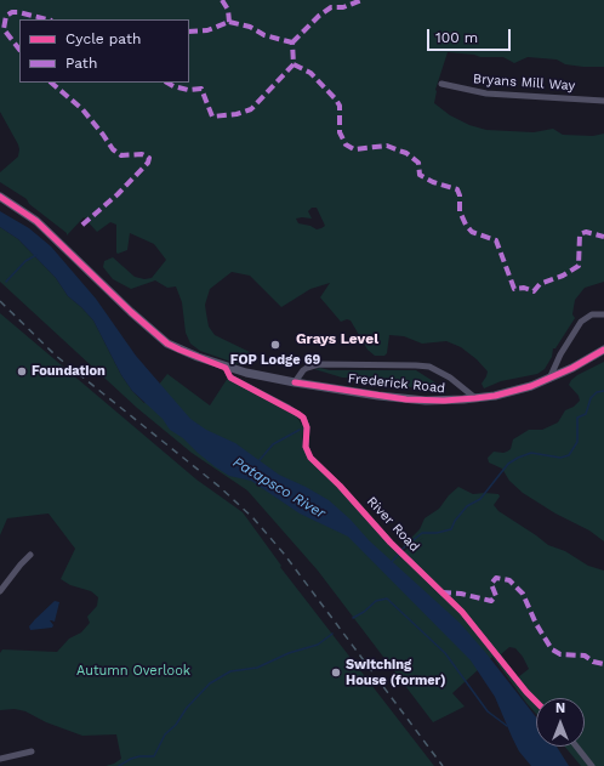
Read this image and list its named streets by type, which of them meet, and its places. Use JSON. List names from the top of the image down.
{
  "streets": {
    "main road": ["Frederick Road"],
    "street": ["Bryans Mill Way", "River Road"]
  },
  "crossings": [
    ["Frederick Road", "River Road"]
  ],
  "districts": ["Grays Level"],
  "water": ["Patapsco River"],
  "parks": ["Autumn Overlook"],
  "places": ["FOP Lodge 69", "Foundation", "Switching House (former)"],
  "legend": ["Cycle path", "Path"],
  "scale_bar": "100 m",
  "north": "top"
}
